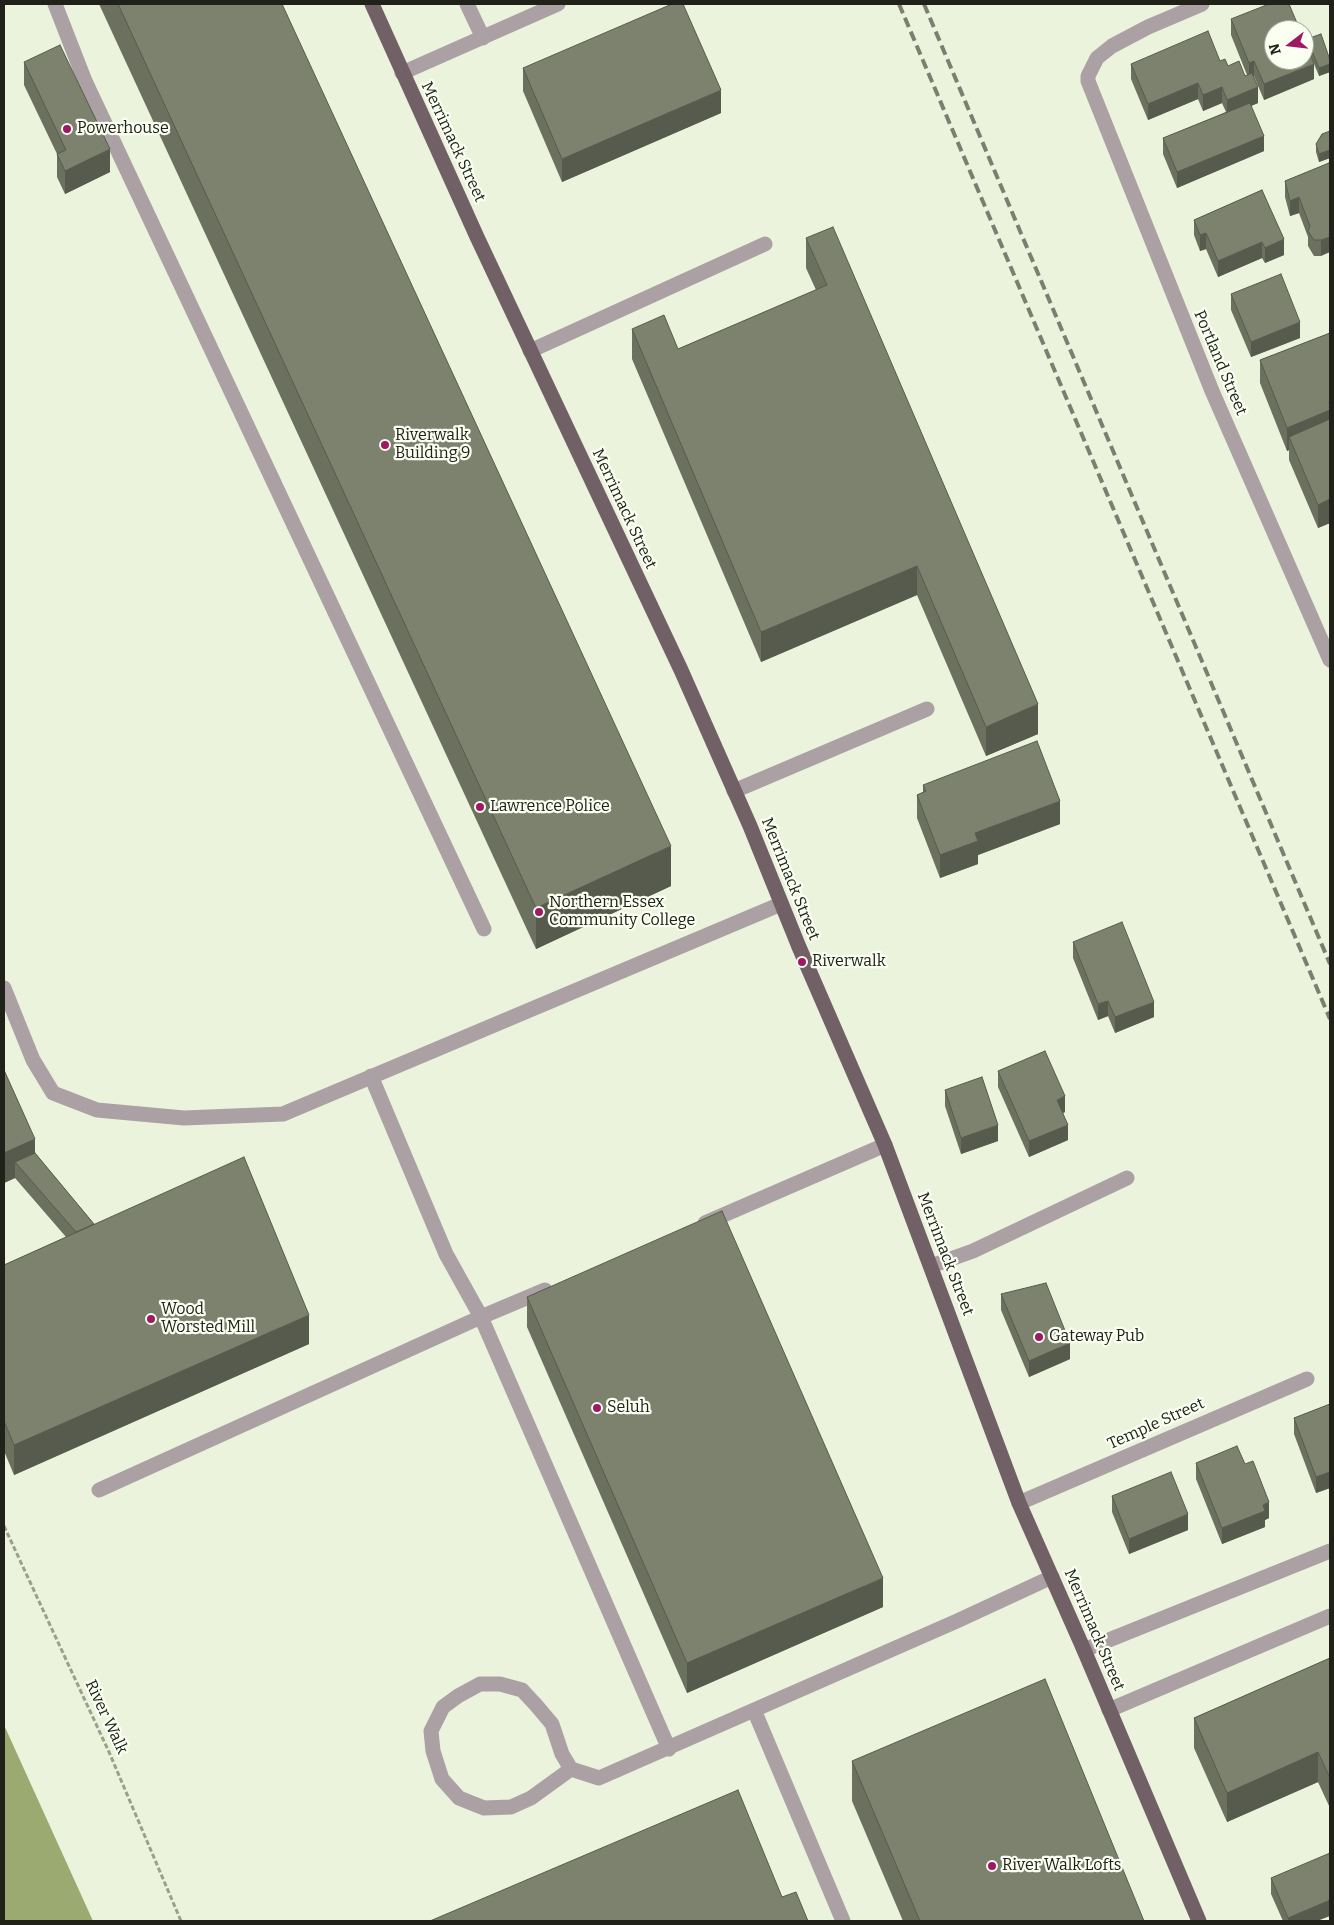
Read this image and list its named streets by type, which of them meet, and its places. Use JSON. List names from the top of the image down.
{
  "streets": {
    "main road": ["Merrimack Street"],
    "street": ["Portland Street", "Temple Street"],
    "path": ["River Walk"]
  },
  "crossings": [
    ["Merrimack Street", "Temple Street"]
  ],
  "places": [
    "Powerhouse",
    "Riverwalk Building 9",
    "Lawrence Police",
    "Northern Essex Community College",
    "Riverwalk",
    "Wood Worsted Mill",
    "Gateway Pub",
    "Seluh",
    "River Walk Lofts"
  ],
  "north": "left"
}
